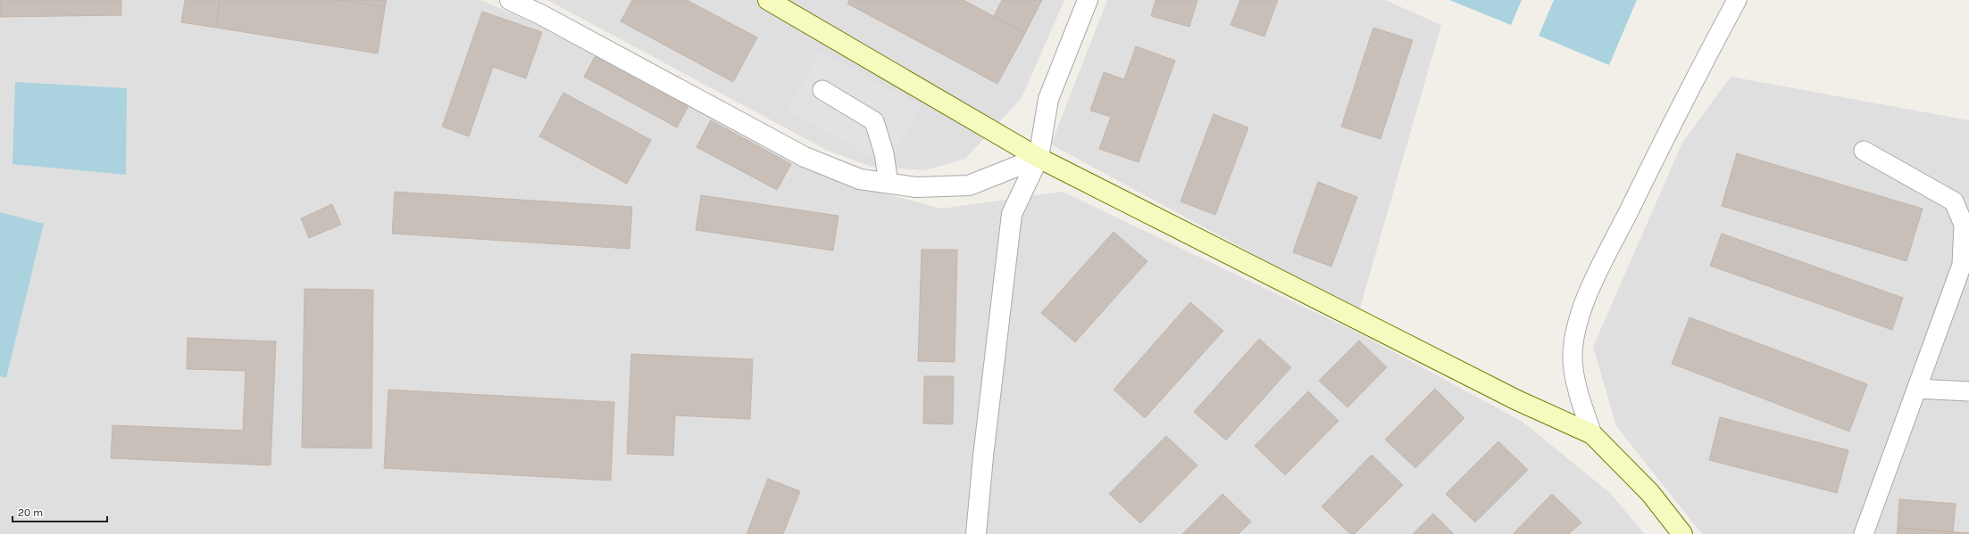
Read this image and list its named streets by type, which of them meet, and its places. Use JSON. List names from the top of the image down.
{
  "scale_bar": "20 m"
}
